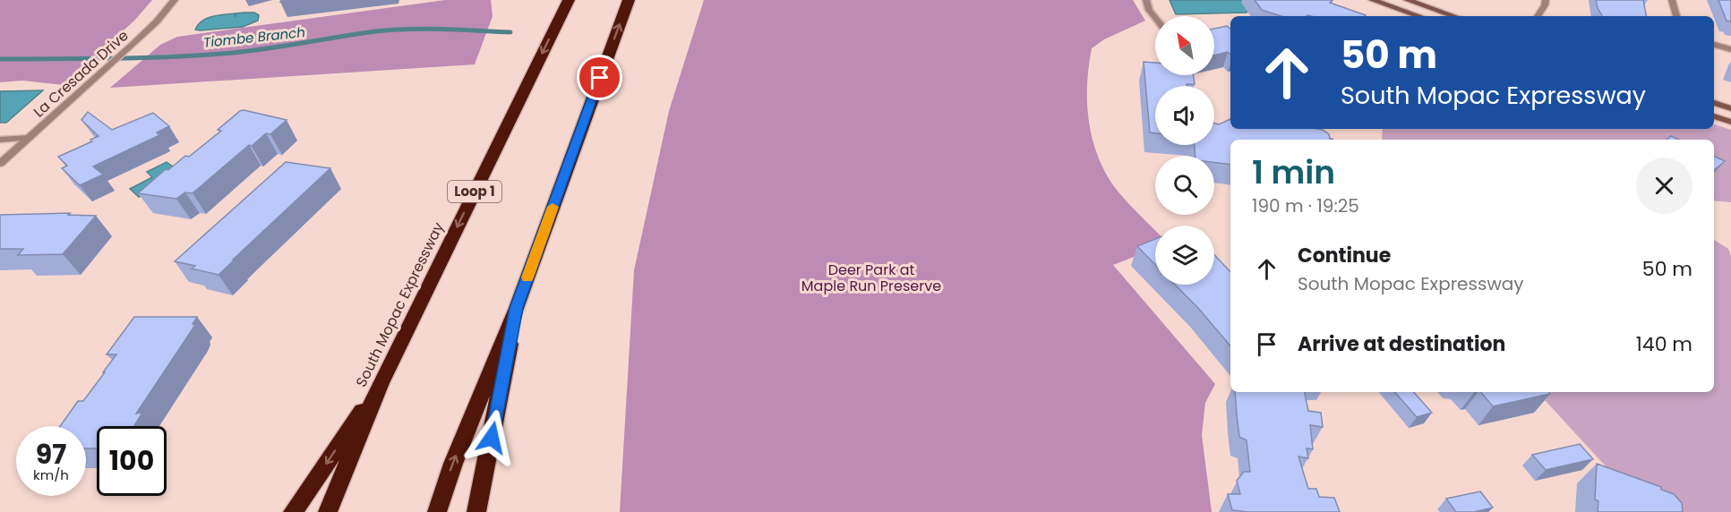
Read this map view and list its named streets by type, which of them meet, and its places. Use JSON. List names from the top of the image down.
{
  "streets": {
    "highway": ["Loop 1", "South Mopac Expressway"],
    "street": ["La Cresada Drive"]
  },
  "water": ["Tiombe Branch"],
  "parks": ["Deer Park at Maple Run Preserve"],
  "north": "top left",
  "page": {
    "turn": ["50 m", "South Mopac Expressway"],
    "heading": ["1 min", "190 m · 19:25"],
    "list": [
      {
        "name": "Continue",
        "note": "South Mopac Expressway",
        "value": "50 m"
      },
      {
        "name": "Arrive at destination",
        "value": "140 m"
      }
    ],
    "speed": "97 km/h",
    "limit": "100"
  }
}
